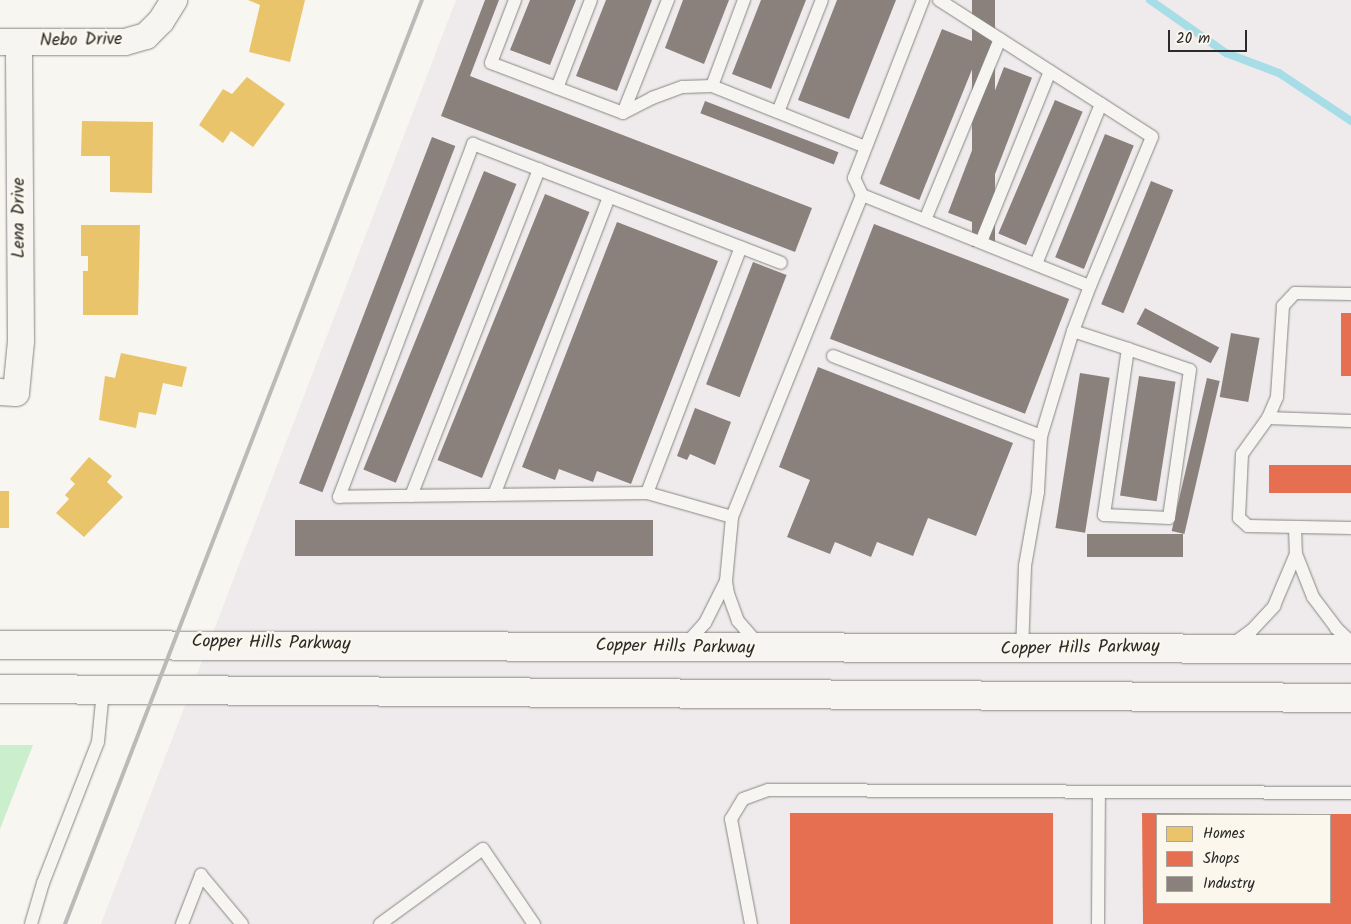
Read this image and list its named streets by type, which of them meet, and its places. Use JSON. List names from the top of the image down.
{
  "streets": {
    "main road": ["Copper Hills Parkway"],
    "street": ["Nebo Drive", "Lena Drive"]
  },
  "crossings": [
    ["Nebo Drive", "Lena Drive"]
  ],
  "legend": ["Homes", "Shops", "Industry"],
  "scale_bar": "20 m"
}
